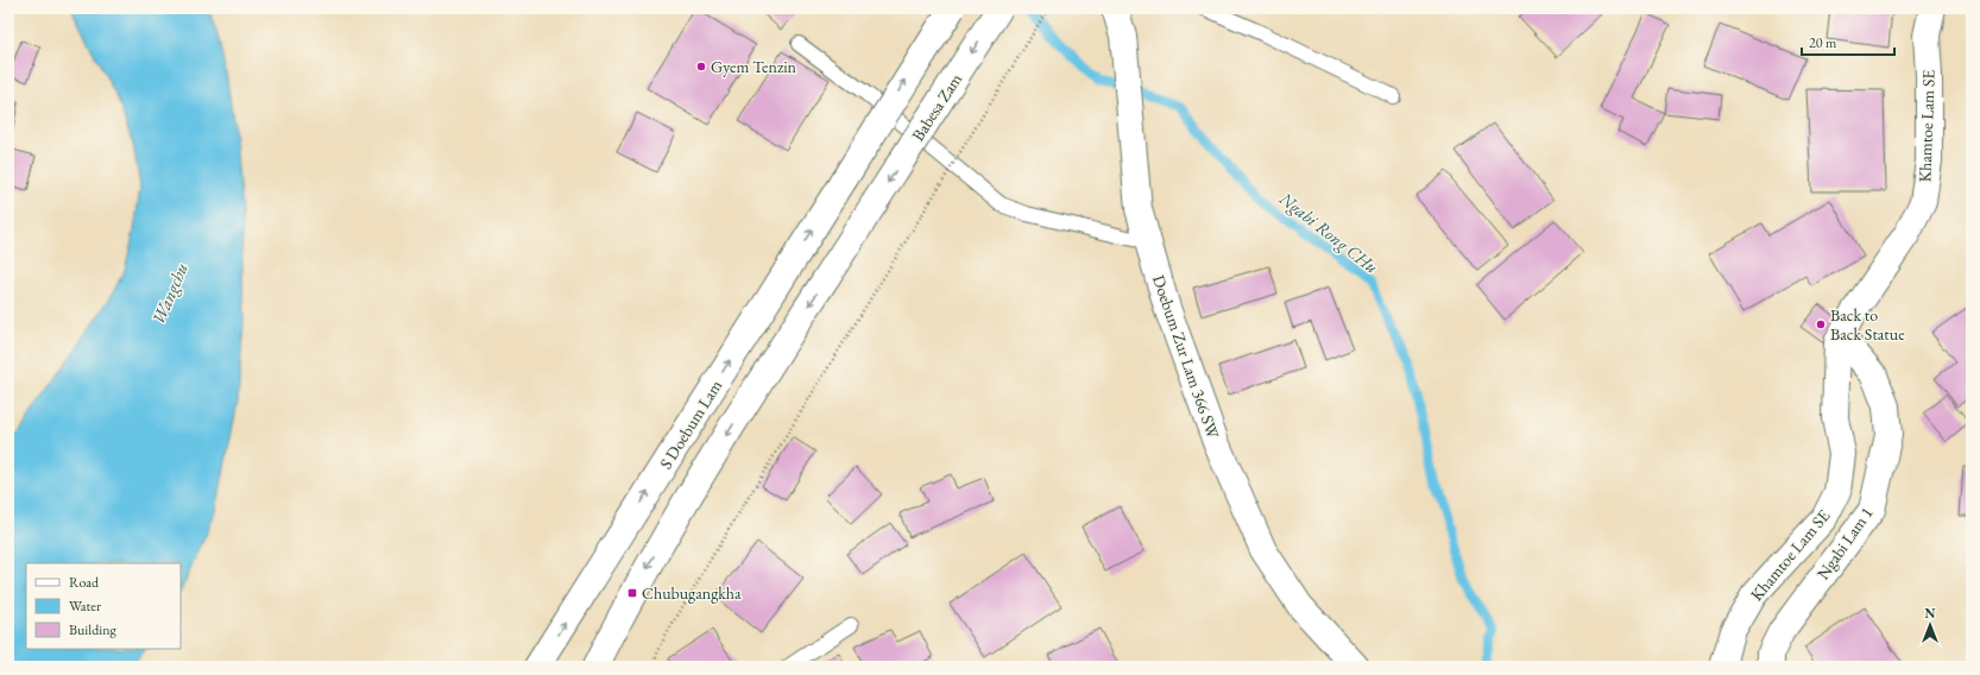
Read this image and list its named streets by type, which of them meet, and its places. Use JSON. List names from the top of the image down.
{
  "streets": {
    "main road": [
      "Babesa Zam",
      "Khamtoe Lam SE",
      "Doebum Zur Lam 366 SW",
      "S Doebum Lam",
      "Ngabi Lam 1"
    ]
  },
  "crossings": [
    ["Khamtoe Lam SE", "Ngabi Lam 1"]
  ],
  "one_way": ["Babesa Zam", "S Doebum Lam"],
  "water": ["Ngabi Rong CHu", "Wangchu"],
  "places": {
    "other": ["Gyem Tenzin", "Back to Back Statue"],
    "transit": ["Chubugangkha"]
  },
  "legend": ["Road", "Water", "Building"],
  "scale_bar": "20 m",
  "north": "top"
}
